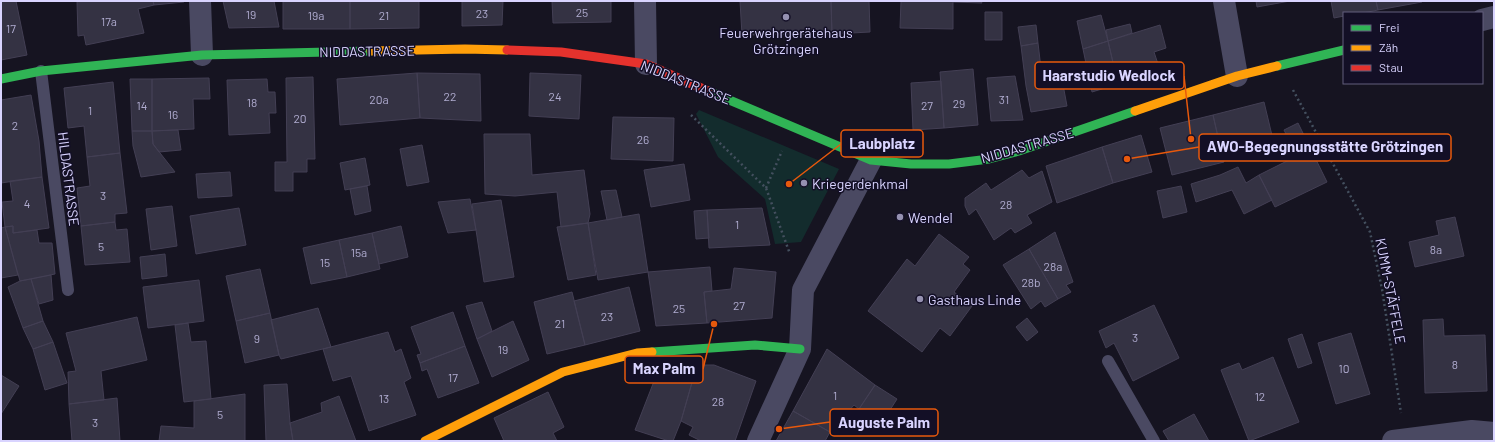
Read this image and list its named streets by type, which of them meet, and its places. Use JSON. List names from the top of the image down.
{
  "streets": {
    "street": ["NIDDASTRASSE"],
    "lane": ["HILDASTRASSE"],
    "path": ["KUMM-STÄFFELE"]
  },
  "crossings": [
    ["NIDDASTRASSE", "HILDASTRASSE"]
  ],
  "places": [
    "Feuerwehrgerätehaus Grötzingen",
    "Haarstudio Wedlock",
    "AWO-Begegnungsstätte Grötzingen",
    "Kriegerdenkmal",
    "Laubplatz",
    "Wendel",
    "Gasthaus Linde",
    "Max Palm",
    "Auguste Palm"
  ],
  "house_numbers": [
    "25",
    "23",
    "19",
    "19a",
    "21",
    "17a",
    "17",
    "22",
    "24",
    "20a",
    "31",
    "18",
    "29",
    "14",
    "27",
    "1",
    "16",
    "20",
    "2",
    "26",
    "3",
    "4",
    "28",
    "1",
    "5",
    "8a",
    "15a",
    "15",
    "28a",
    "28b",
    "27",
    "25",
    "23",
    "21",
    "3",
    "9",
    "19",
    "8",
    "10",
    "17",
    "1",
    "12",
    "13",
    "28",
    "5",
    "3"
  ],
  "legend": ["Frei", "Zäh", "Stau"]
}
